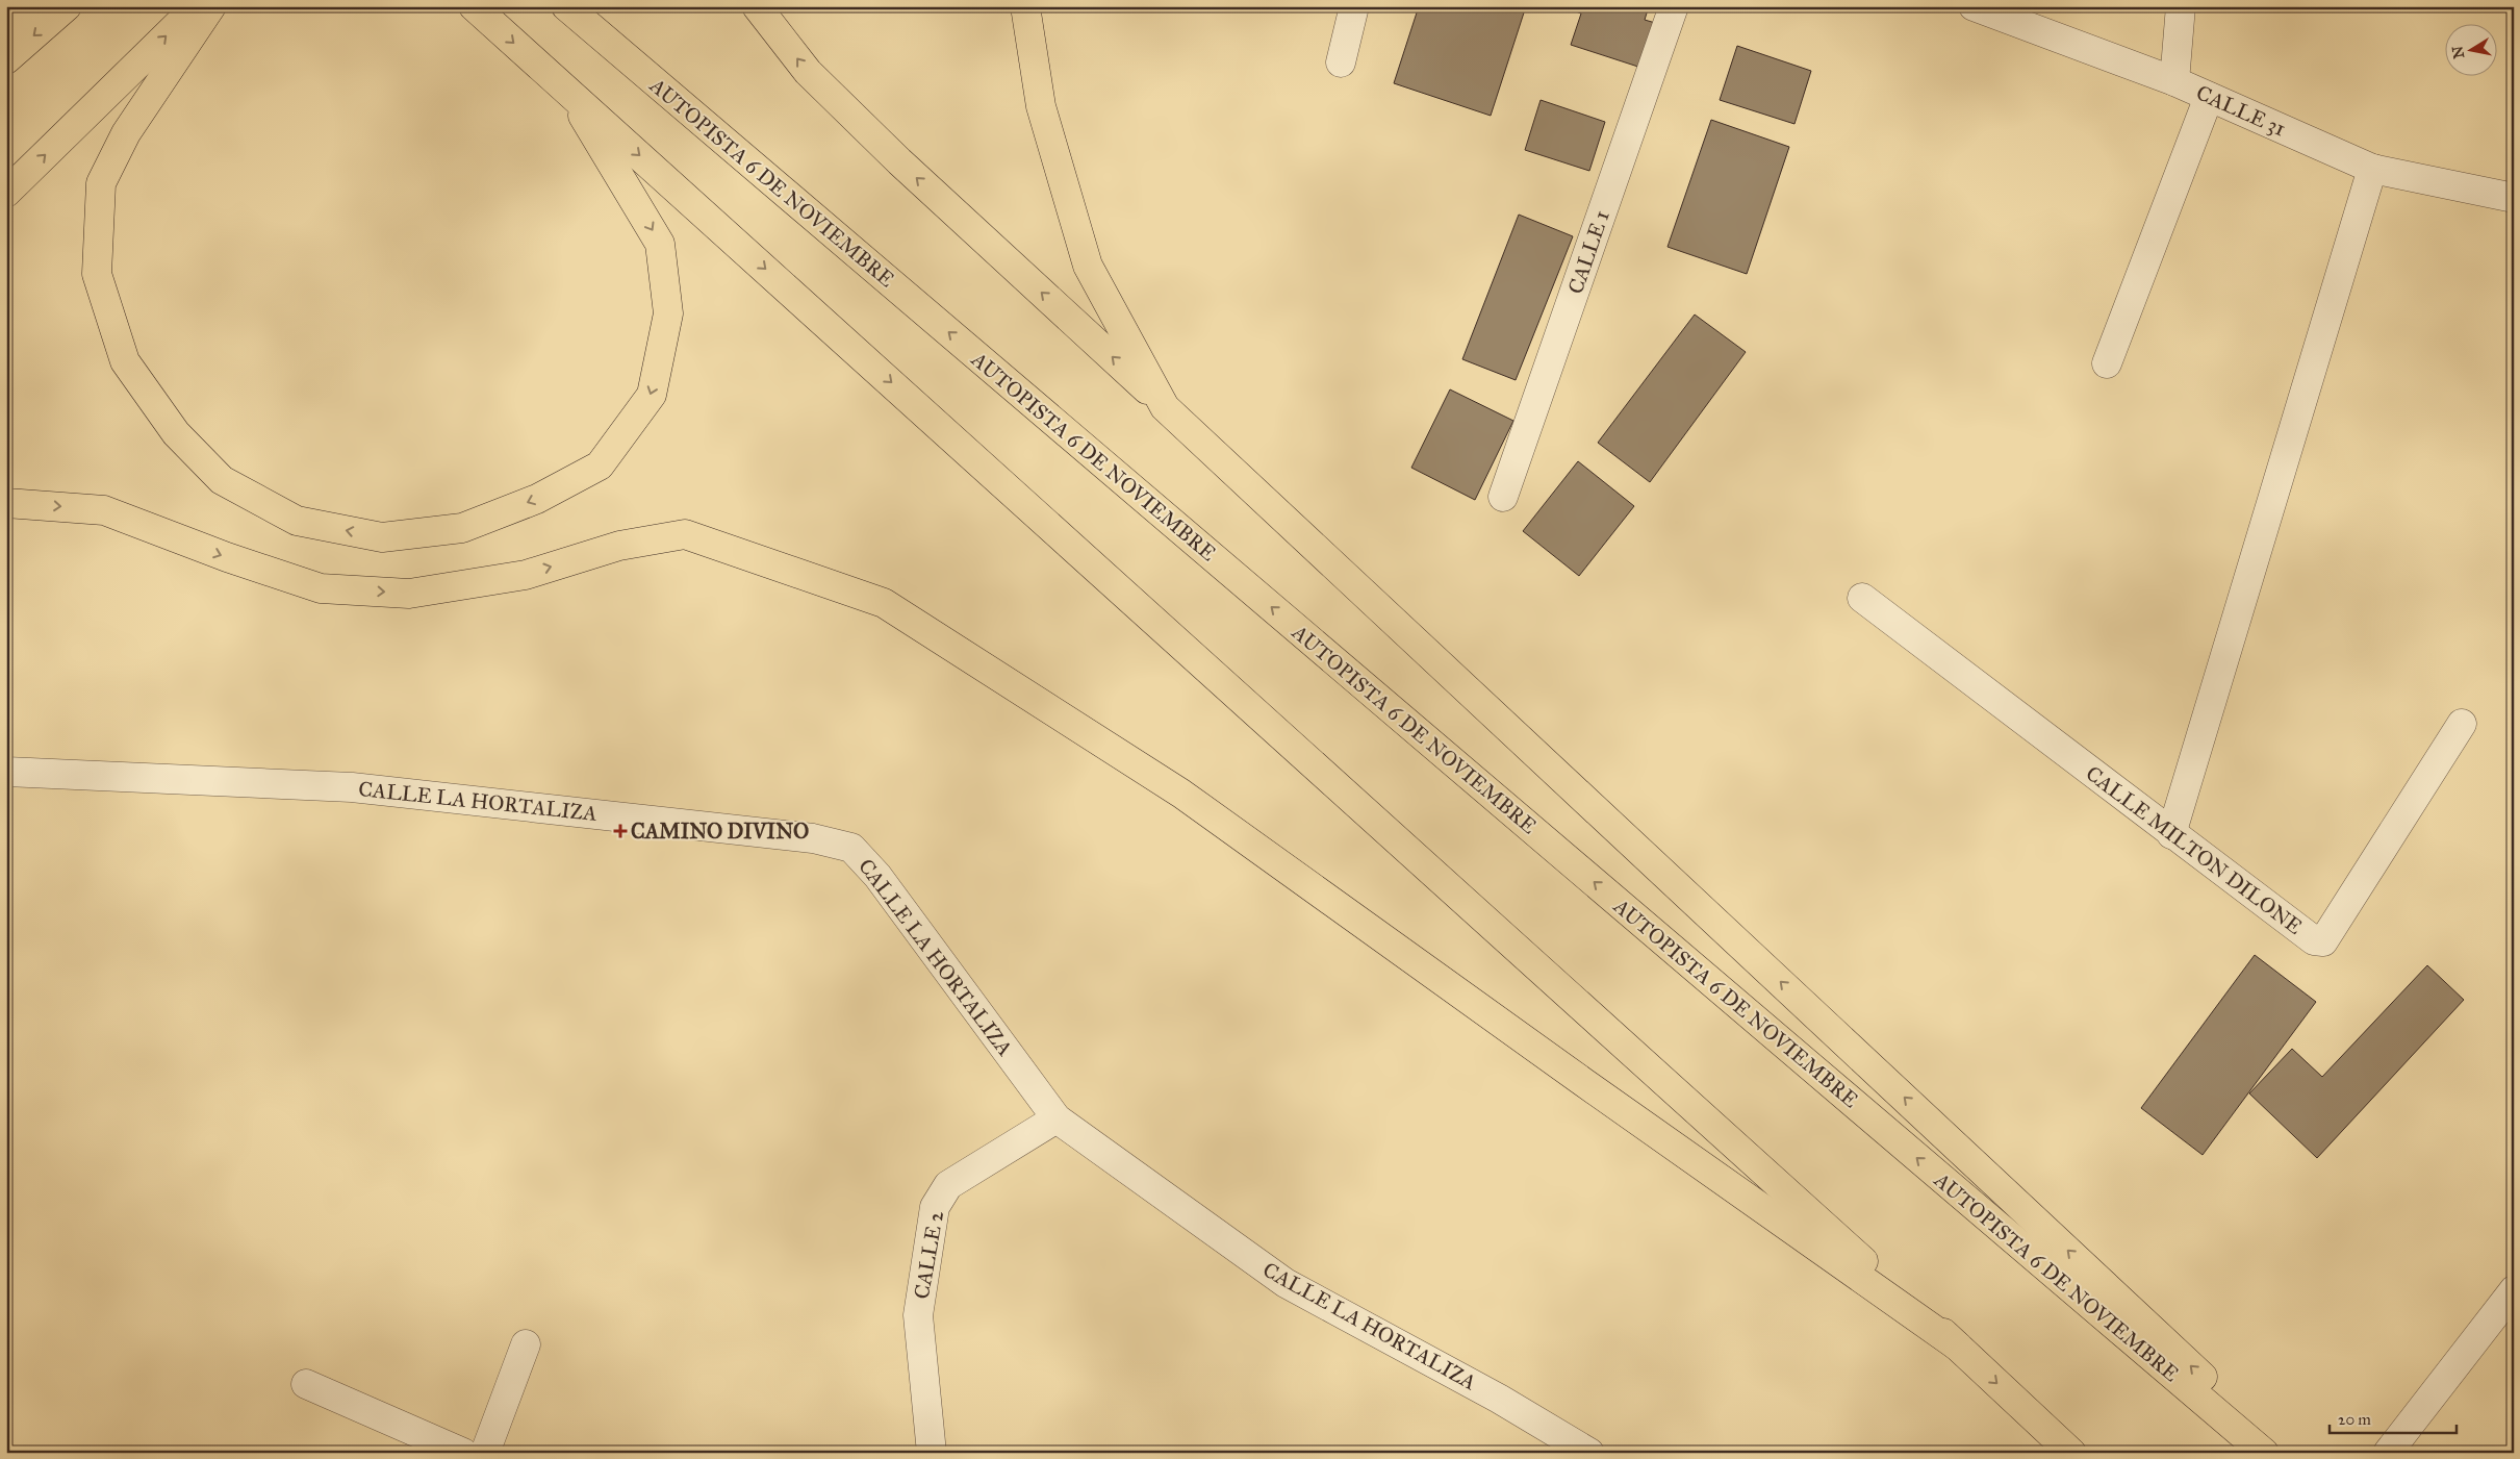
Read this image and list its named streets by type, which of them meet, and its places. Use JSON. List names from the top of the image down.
{
  "streets": {
    "main road": ["AUTOPISTA 6 DE NOVIEMBRE"],
    "street": [
      "CALLE 31",
      "CALLE 1",
      "CALLE LA HORTALIZA",
      "CALLE MILTON DILONE",
      "CALLE 2"
    ]
  },
  "crossings": [
    ["CALLE LA HORTALIZA", "CALLE 2"]
  ],
  "places": {
    "health": ["CAMINO DIVINO"]
  },
  "scale_bar": "20 m",
  "north": "left"
}
